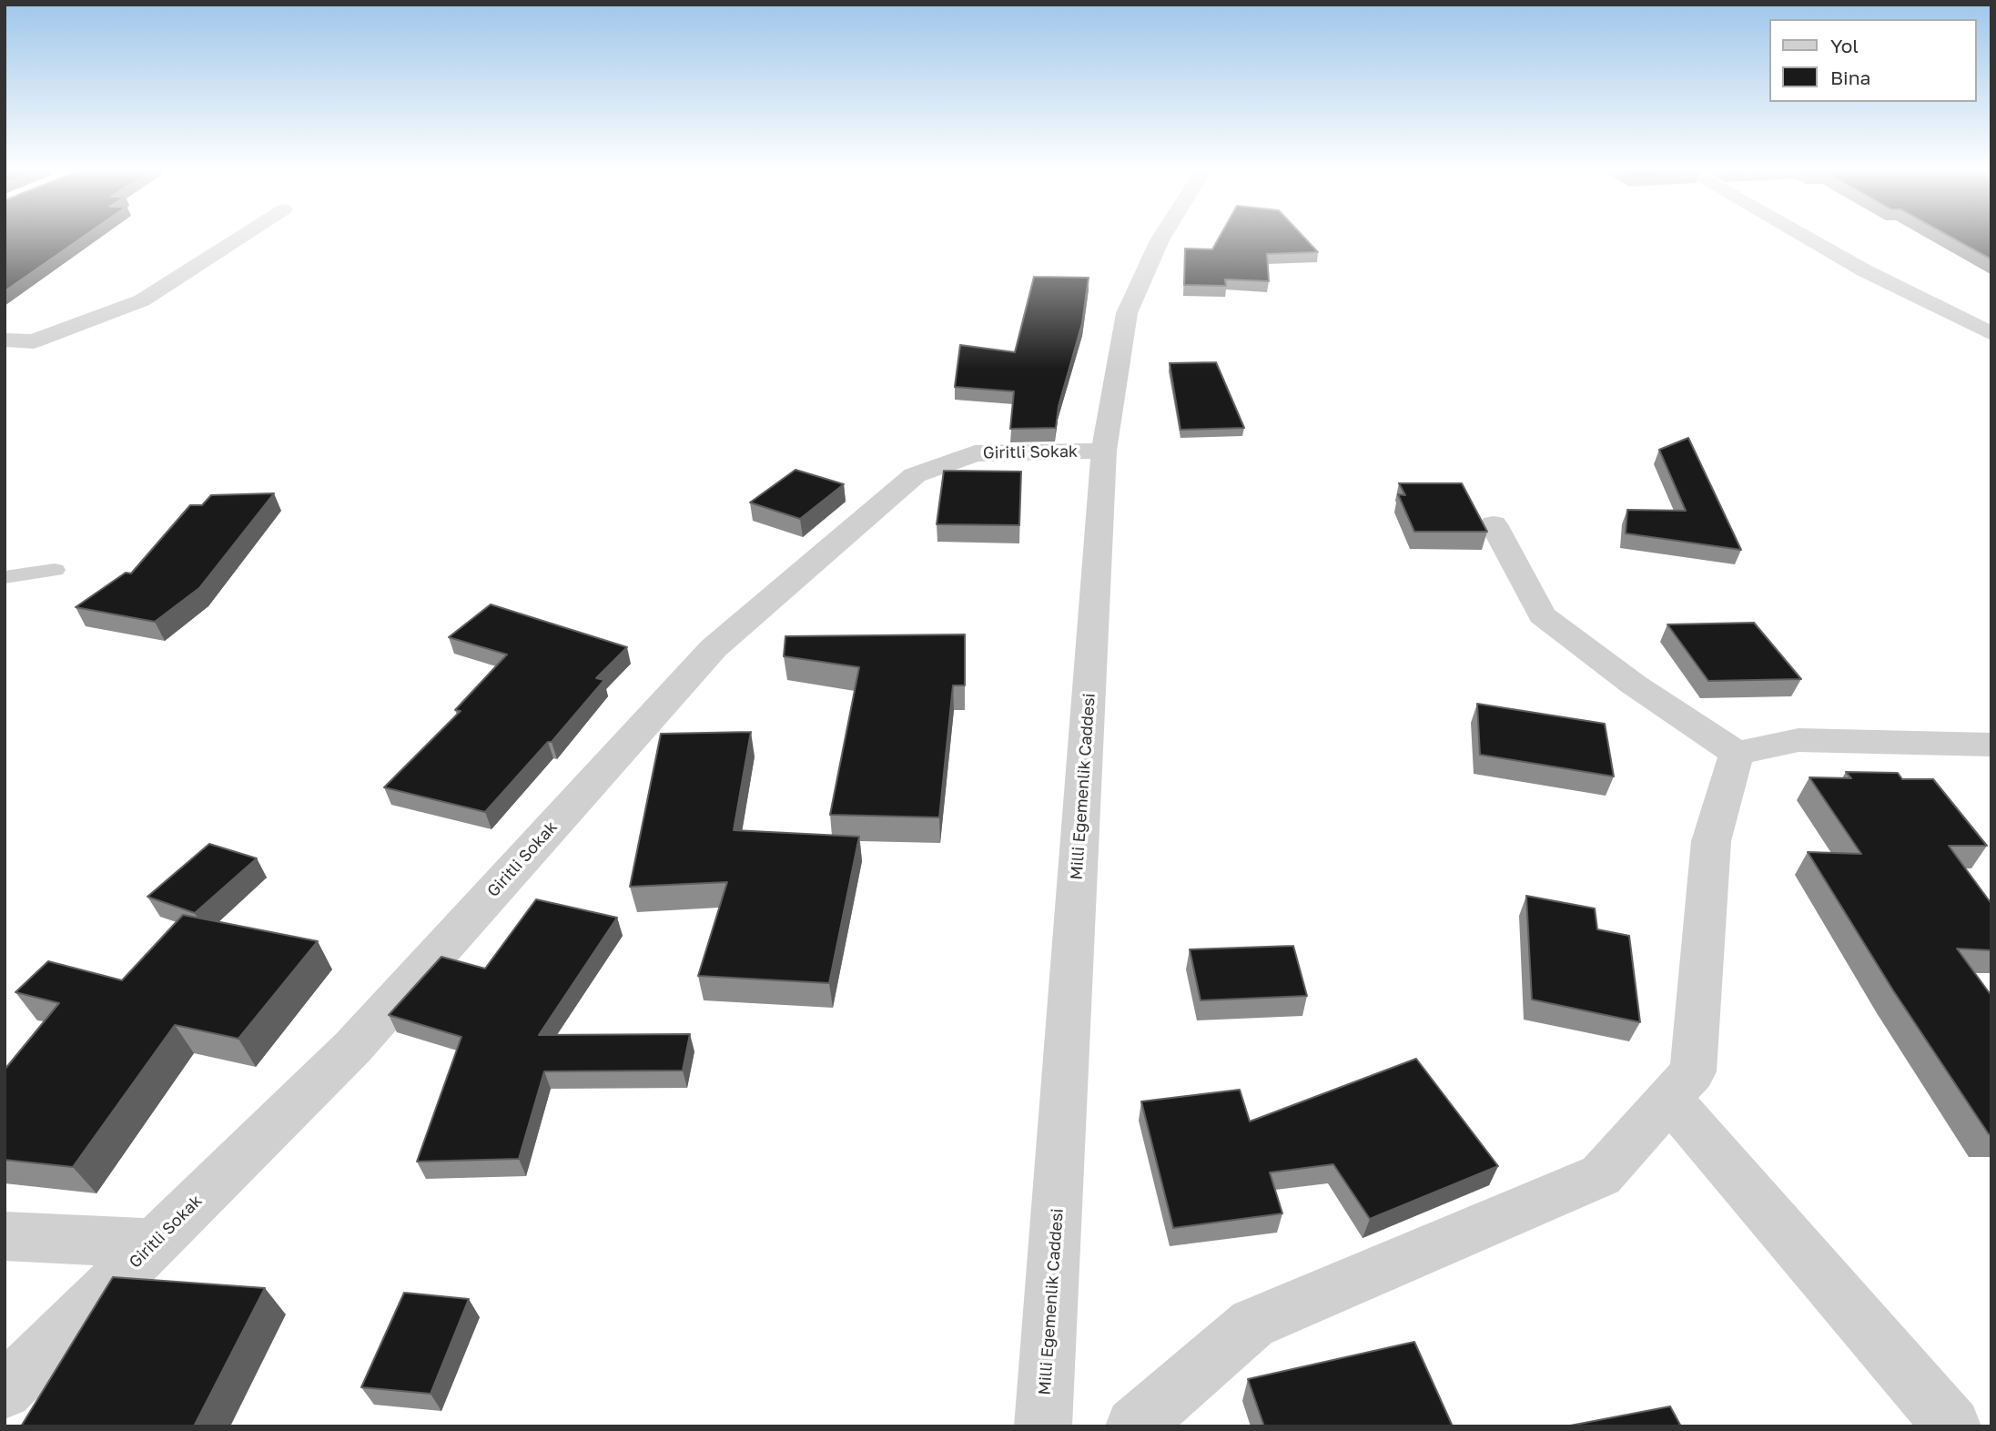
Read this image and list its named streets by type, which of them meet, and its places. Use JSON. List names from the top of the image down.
{
  "streets": {
    "street": ["Giritli Sokak", "Milli Egemenlik Caddesi"]
  },
  "crossings": [
    ["Giritli Sokak", "Milli Egemenlik Caddesi"]
  ],
  "legend": ["Yol", "Bina"]
}
